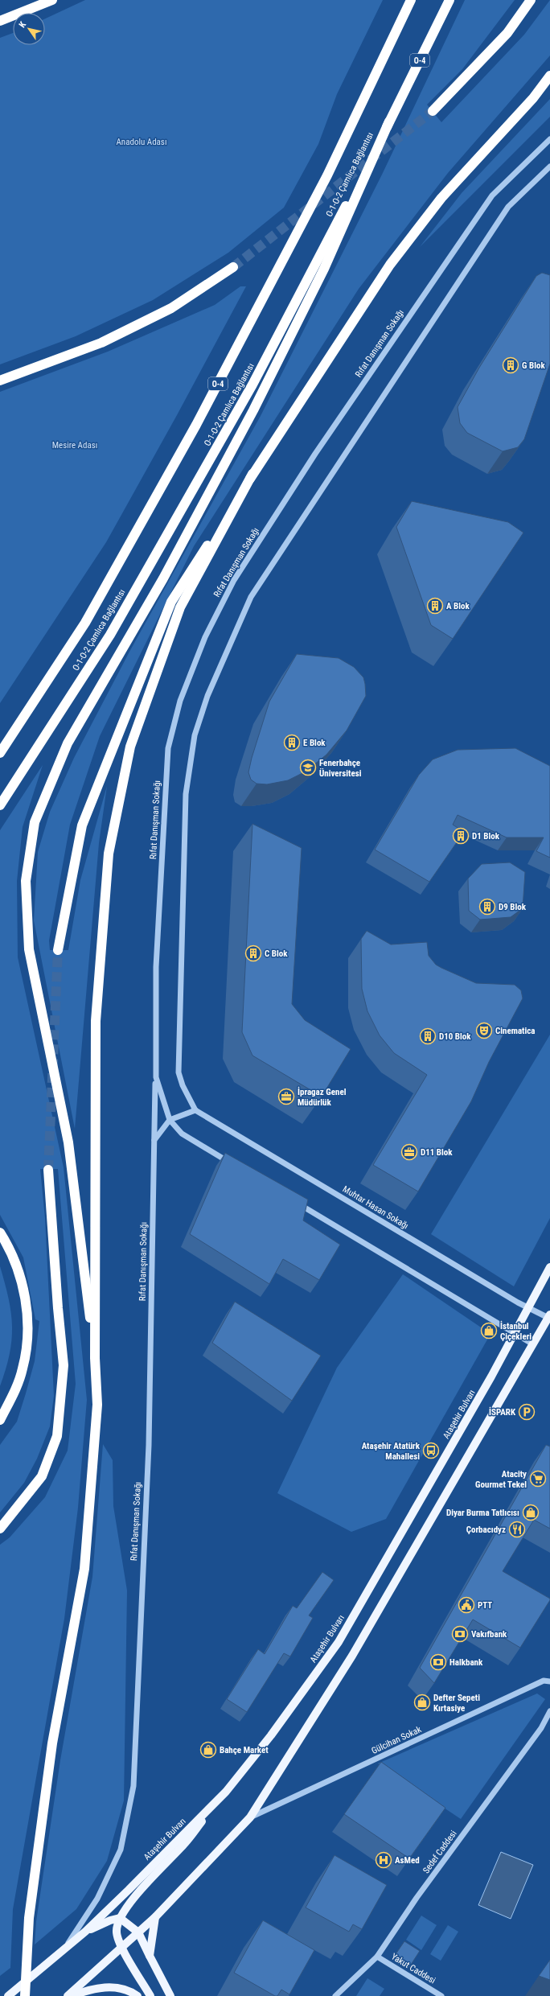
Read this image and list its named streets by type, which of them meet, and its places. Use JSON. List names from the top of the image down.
{
  "streets": {
    "highway": ["O-4", "O-1-O-2 Çamlıca Bağlantısı"],
    "main road": ["Ataşehir Bulvarı"],
    "street": [
      "Rıfat Danışman Sokağı",
      "Muhtar Hasan Sokağı",
      "Gülcihan Sokak",
      "Sedef Caddesi",
      "Yakut Caddesi"
    ]
  },
  "crossings": [
    ["Rıfat Danışman Sokağı", "Ataşehir Bulvarı"],
    ["Muhtar Hasan Sokağı", "Ataşehir Bulvarı"],
    ["Sedef Caddesi", "Yakut Caddesi"]
  ],
  "parks": ["Anadolu Adası", "Mesire Adası"],
  "places": {
    "building": [
      "G Blok",
      "A Blok",
      "E Blok",
      "D1 Blok",
      "D9 Blok",
      "C Blok",
      "D10 Blok"
    ],
    "school or university": ["Fenerbahçe Üniversitesi"],
    "theatre": ["Cinematica"],
    "office": ["İpragaz Genel Müdürlük", "D11 Blok"],
    "shop": [
      "İstanbul Çiçekleri",
      "Diyar Burma Tatlıcısı",
      "Defter Sepeti Kırtasiye",
      "Bahçe Market"
    ],
    "parking": ["İSPARK"],
    "bus stop": ["Ataşehir Atatürk Mahallesi"],
    "supermarket": ["Atacity Gourmet Tekel"],
    "restaurant": ["Çorbacıdyz"],
    "public building": ["PTT"],
    "bank": ["Vakıfbank", "Halkbank"],
    "hospital": ["AsMed"]
  },
  "north": "top left"
}
